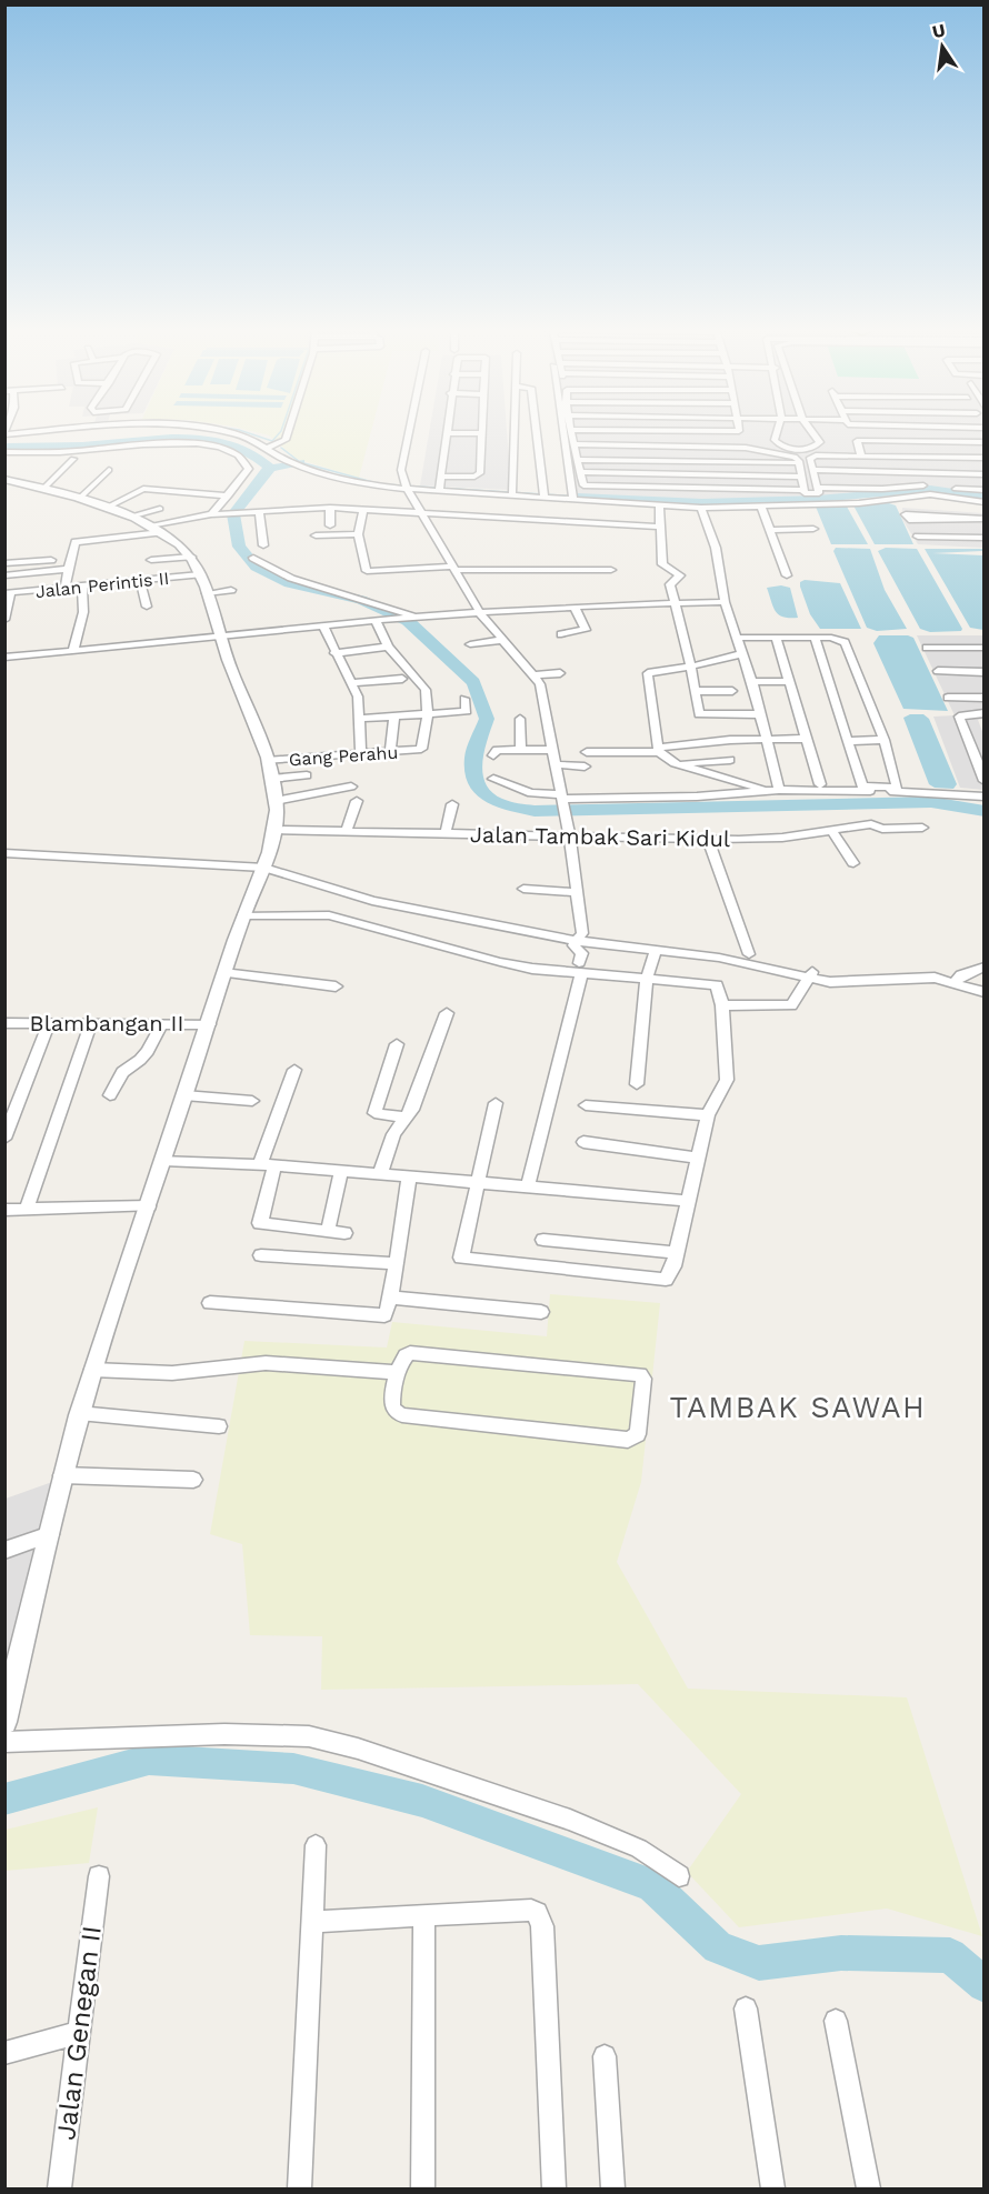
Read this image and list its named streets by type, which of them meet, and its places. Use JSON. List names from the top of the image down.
{
  "streets": {
    "street": [
      "Jalan Perintis II",
      "Gang Perahu",
      "Jalan Tambak Sari Kidul",
      "Blambangan II",
      "Jalan Genegan II"
    ]
  },
  "districts": ["TAMBAK SAWAH"],
  "north": "top"
}
